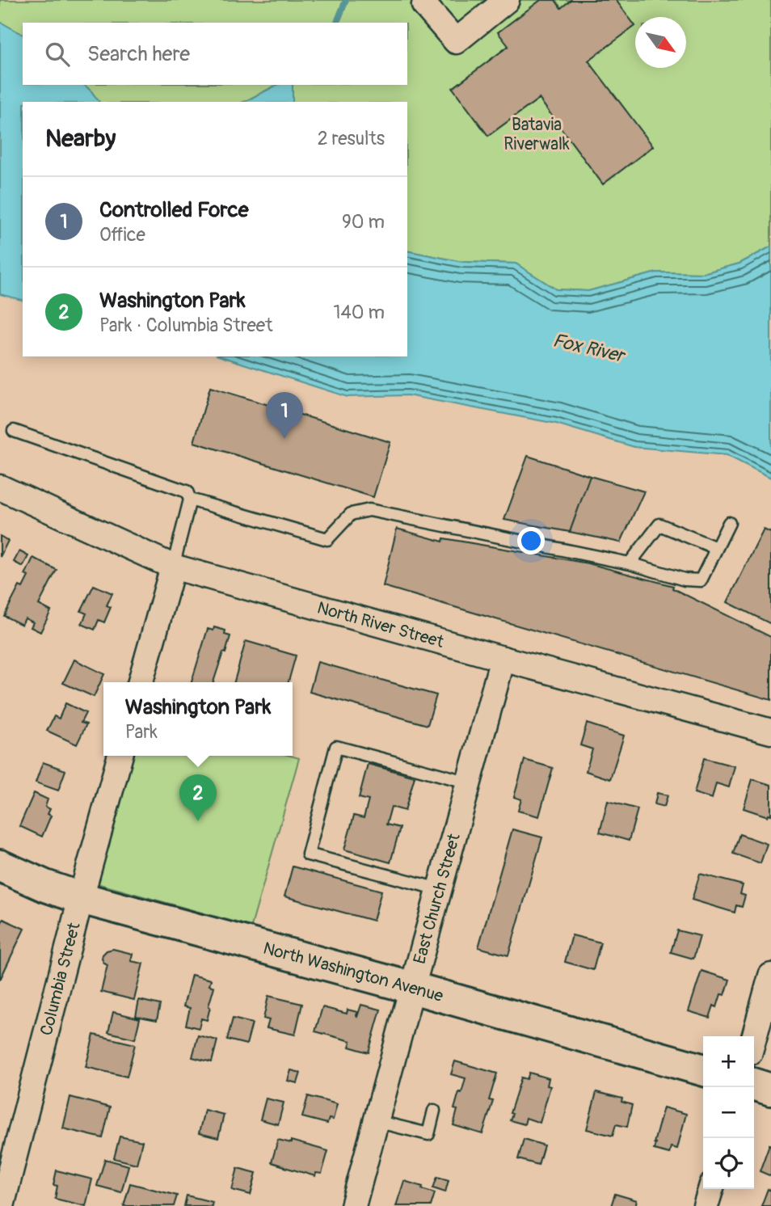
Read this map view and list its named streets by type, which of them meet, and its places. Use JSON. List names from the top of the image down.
{
  "streets": {
    "main road": ["North Washington Avenue"],
    "street": ["North River Street", "East Church Street", "Columbia Street"]
  },
  "crossings": [
    ["North River Street", "East Church Street"],
    ["East Church Street", "North Washington Avenue"],
    ["North Washington Avenue", "Columbia Street"]
  ],
  "water": ["Fox River"],
  "parks": ["Batavia Riverwalk"],
  "north": "bottom right",
  "page": {
    "search": "Search here",
    "heading": ["Nearby", "2 results"],
    "list": [
      {
        "mark": "1",
        "name": "Controlled Force",
        "note": "Office",
        "value": "90 m"
      },
      {
        "mark": "2",
        "name": "Washington Park",
        "note": "Park · Columbia Street",
        "value": "140 m"
      }
    ],
    "pins": ["1", "2"],
    "popup": ["Washington Park", "Park"],
    "map_buttons": ["+", "−"]
  }
}
